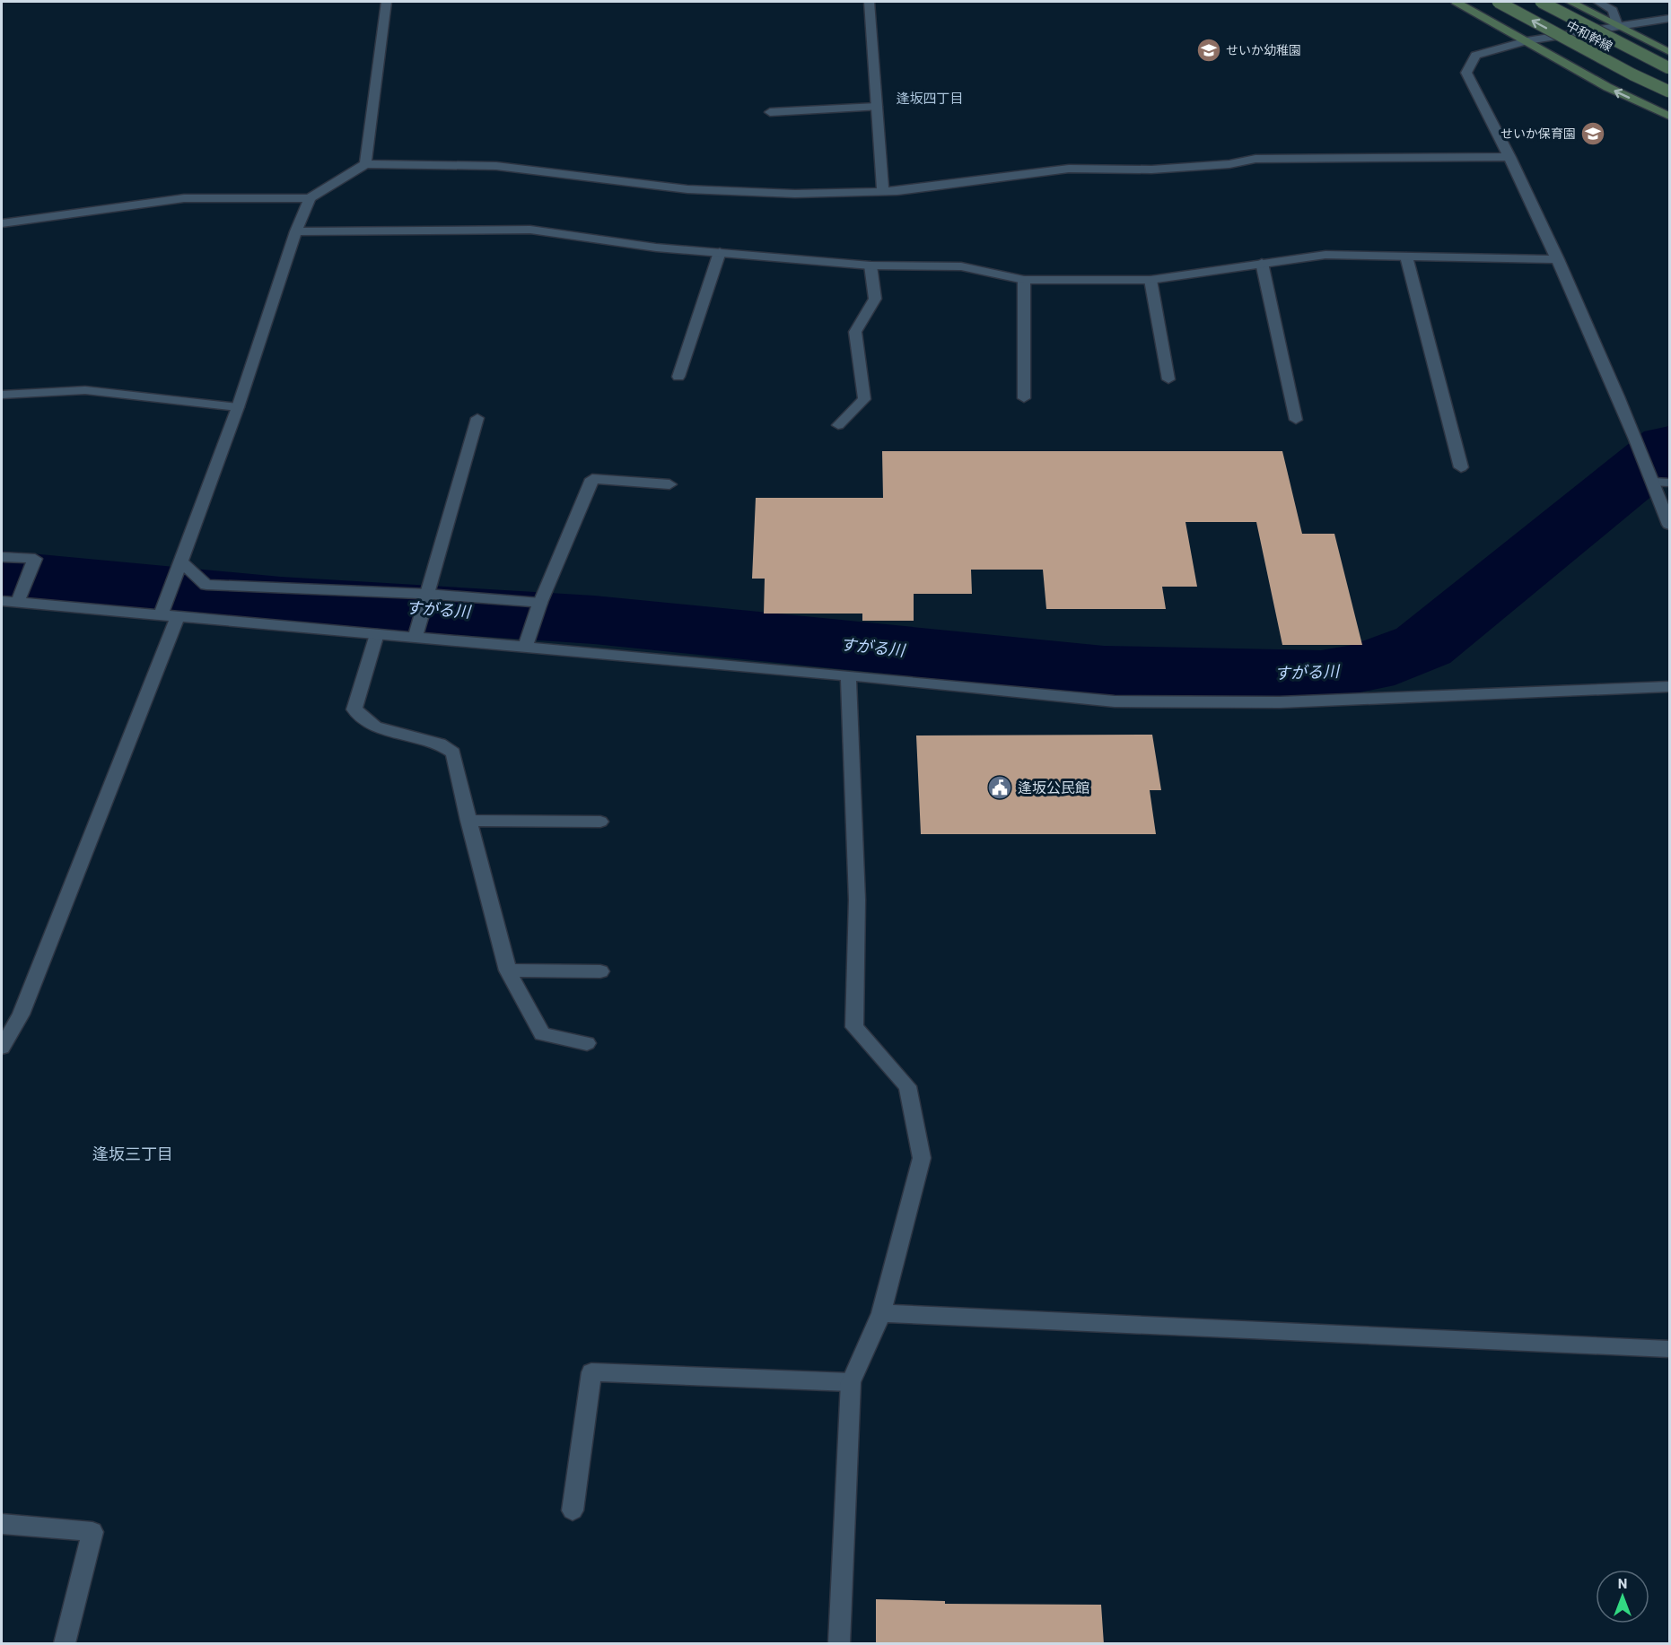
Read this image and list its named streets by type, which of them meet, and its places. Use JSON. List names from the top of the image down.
{
  "streets": {
    "main road": ["中和幹線"]
  },
  "districts": ["逢坂四丁目", "逢坂三丁目"],
  "water": ["すがる川"],
  "places": {
    "school or university": ["せいか幼稚園", "せいか保育園"],
    "public building": ["逢坂公民館"]
  },
  "north": "top"
}
